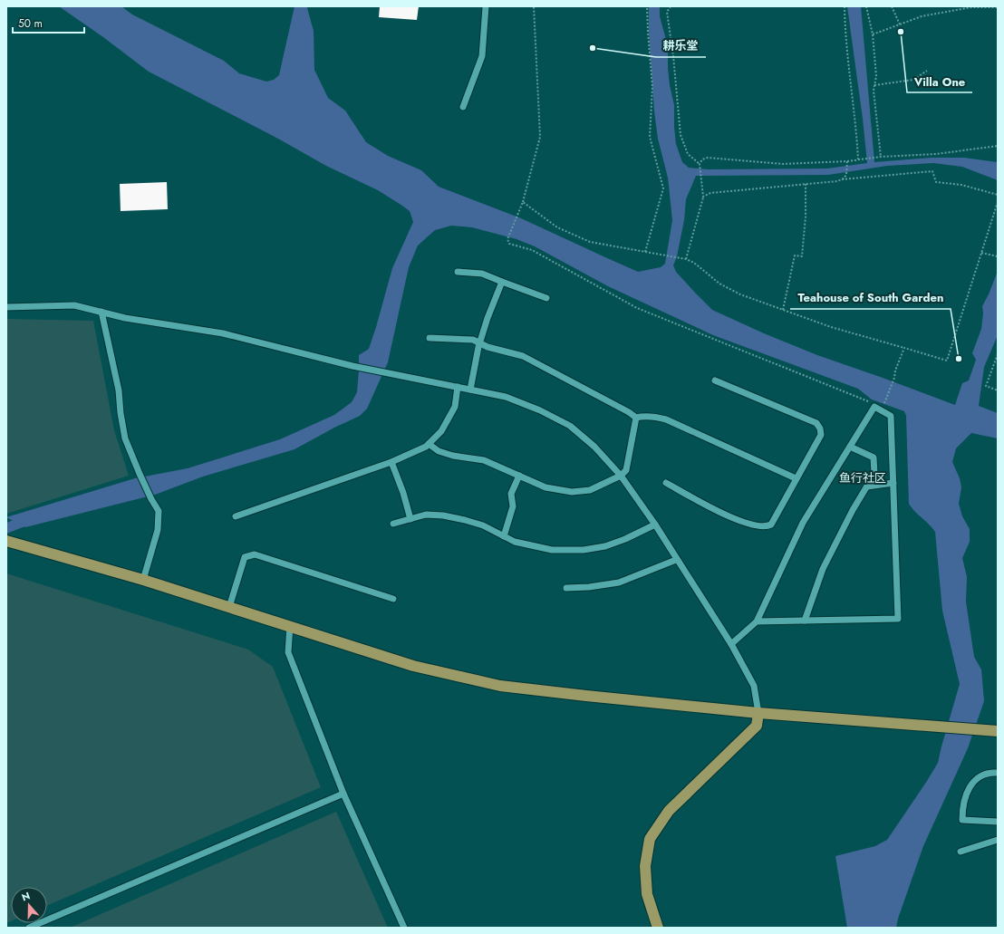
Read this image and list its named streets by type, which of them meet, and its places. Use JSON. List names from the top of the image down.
{
  "districts": ["鱼行社区"],
  "places": ["Villa One", "耕乐堂", "Teahouse of South Garden"],
  "scale_bar": "50 m",
  "north": "top"
}
